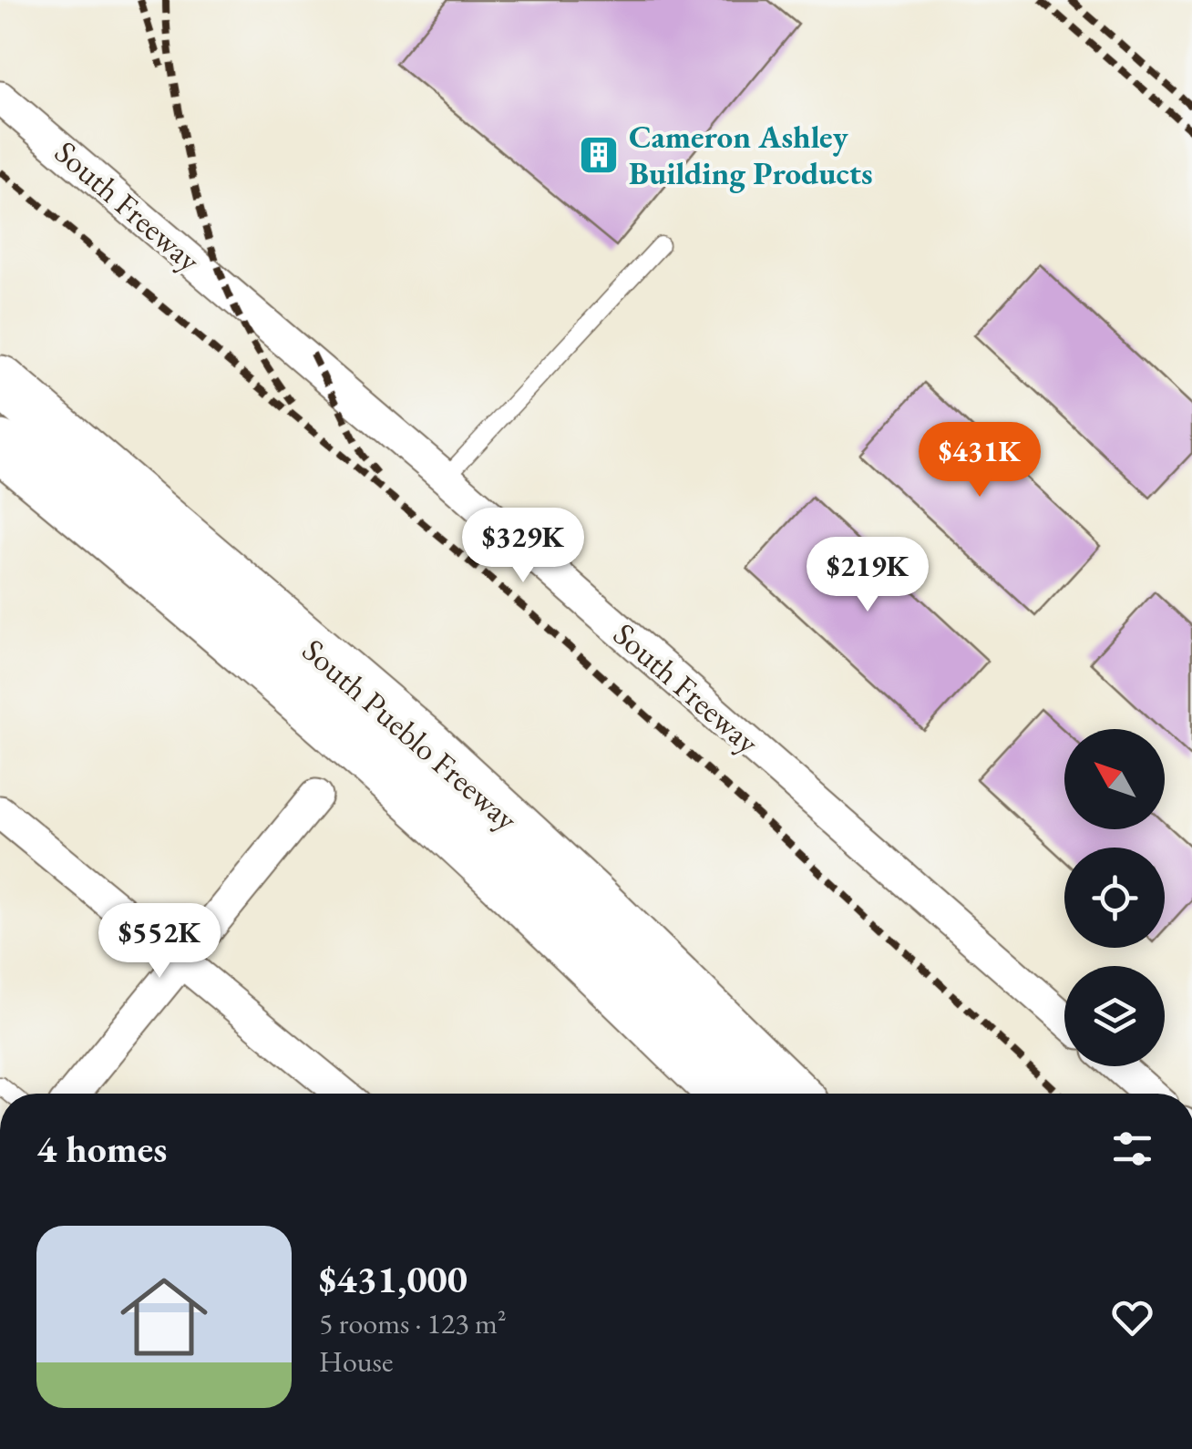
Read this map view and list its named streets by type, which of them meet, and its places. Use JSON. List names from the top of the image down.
{
  "streets": {
    "highway": ["South Pueblo Freeway"],
    "street": ["South Freeway"]
  },
  "places": {
    "building": ["Cameron Ashley Building Products"]
  },
  "north": "top left",
  "page": {
    "price": [
      "$431K",
      "$329K",
      "$219K",
      "$552K"
    ],
    "heading": "4 homes",
    "list": [
      {
        "name": "$431,000",
        "note": "5 rooms · 123 m² · House"
      }
    ]
  }
}
